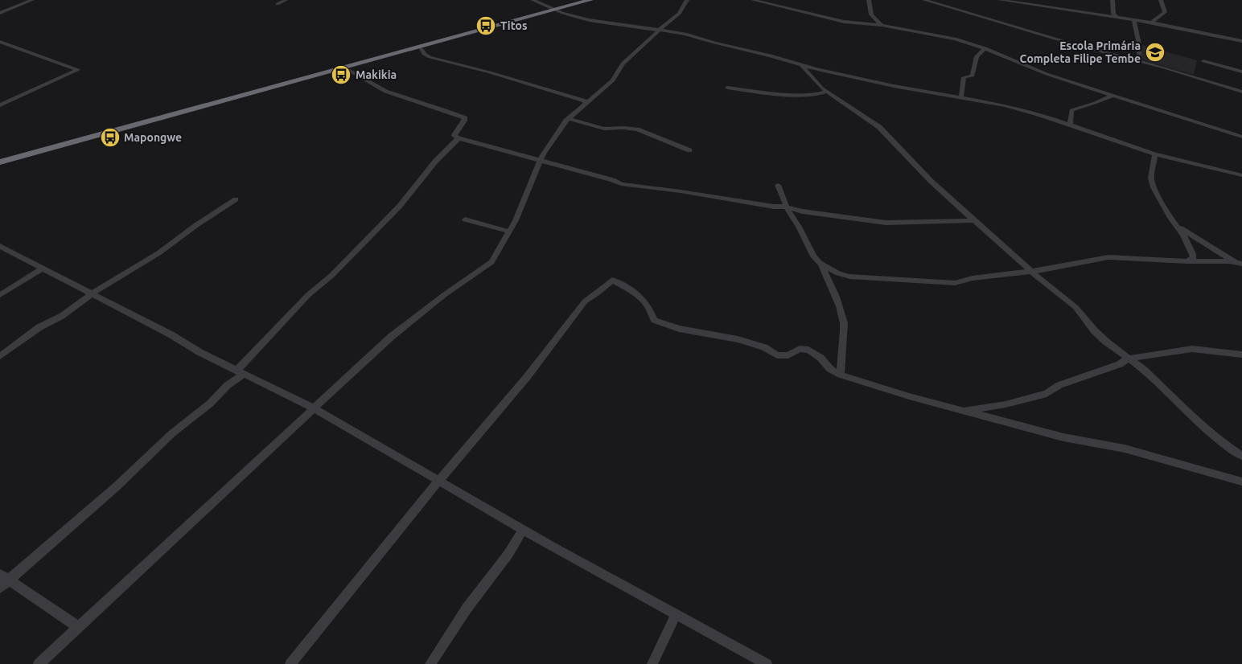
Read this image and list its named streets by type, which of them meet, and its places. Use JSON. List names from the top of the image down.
{
  "places": {
    "bus stop": ["Titos", "Makikia", "Mapongwe"],
    "school or university": ["Escola Primária Completa Filipe Tembe"]
  }
}
